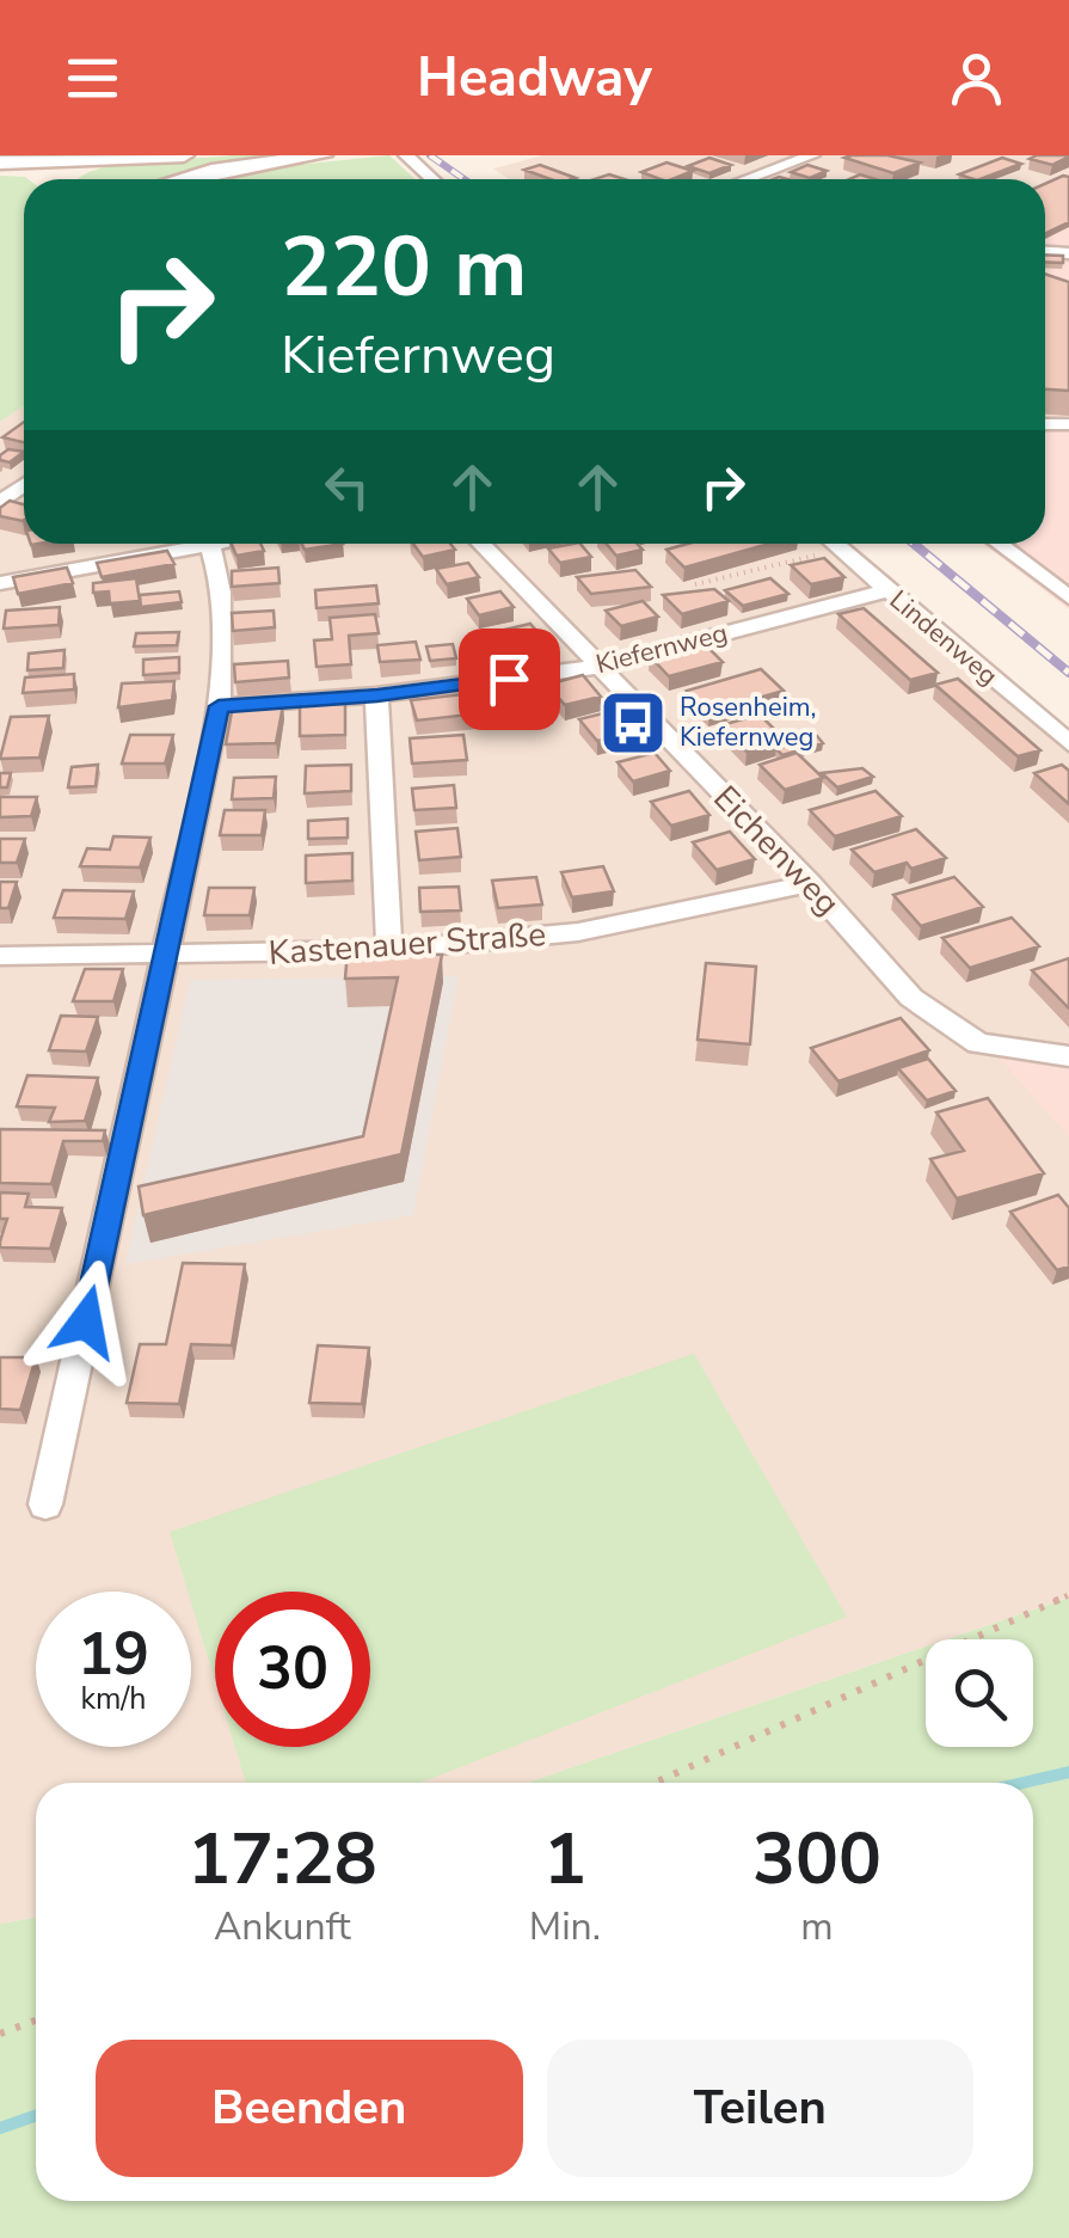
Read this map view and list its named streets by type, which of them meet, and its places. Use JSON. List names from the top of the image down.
{
  "streets": {
    "street": [
      "Lindenweg",
      "Kiefernweg",
      "Eichenweg",
      "Kastenauer Straße"
    ]
  },
  "crossings": [
    ["Lindenweg", "Kiefernweg"],
    ["Kiefernweg", "Eichenweg"],
    ["Eichenweg", "Kastenauer Straße"]
  ],
  "places": {
    "bus stop": ["Rosenheim, Kiefernweg"]
  },
  "page": {
    "header": "Headway",
    "turn": ["220 m", "Kiefernweg"],
    "speed": "19 km/h",
    "limit": "30",
    "eta": [
      "17:28",
      "Ankunft",
      "1",
      "Min.",
      "300",
      "m"
    ],
    "buttons": ["Beenden", "Teilen"]
  }
}
